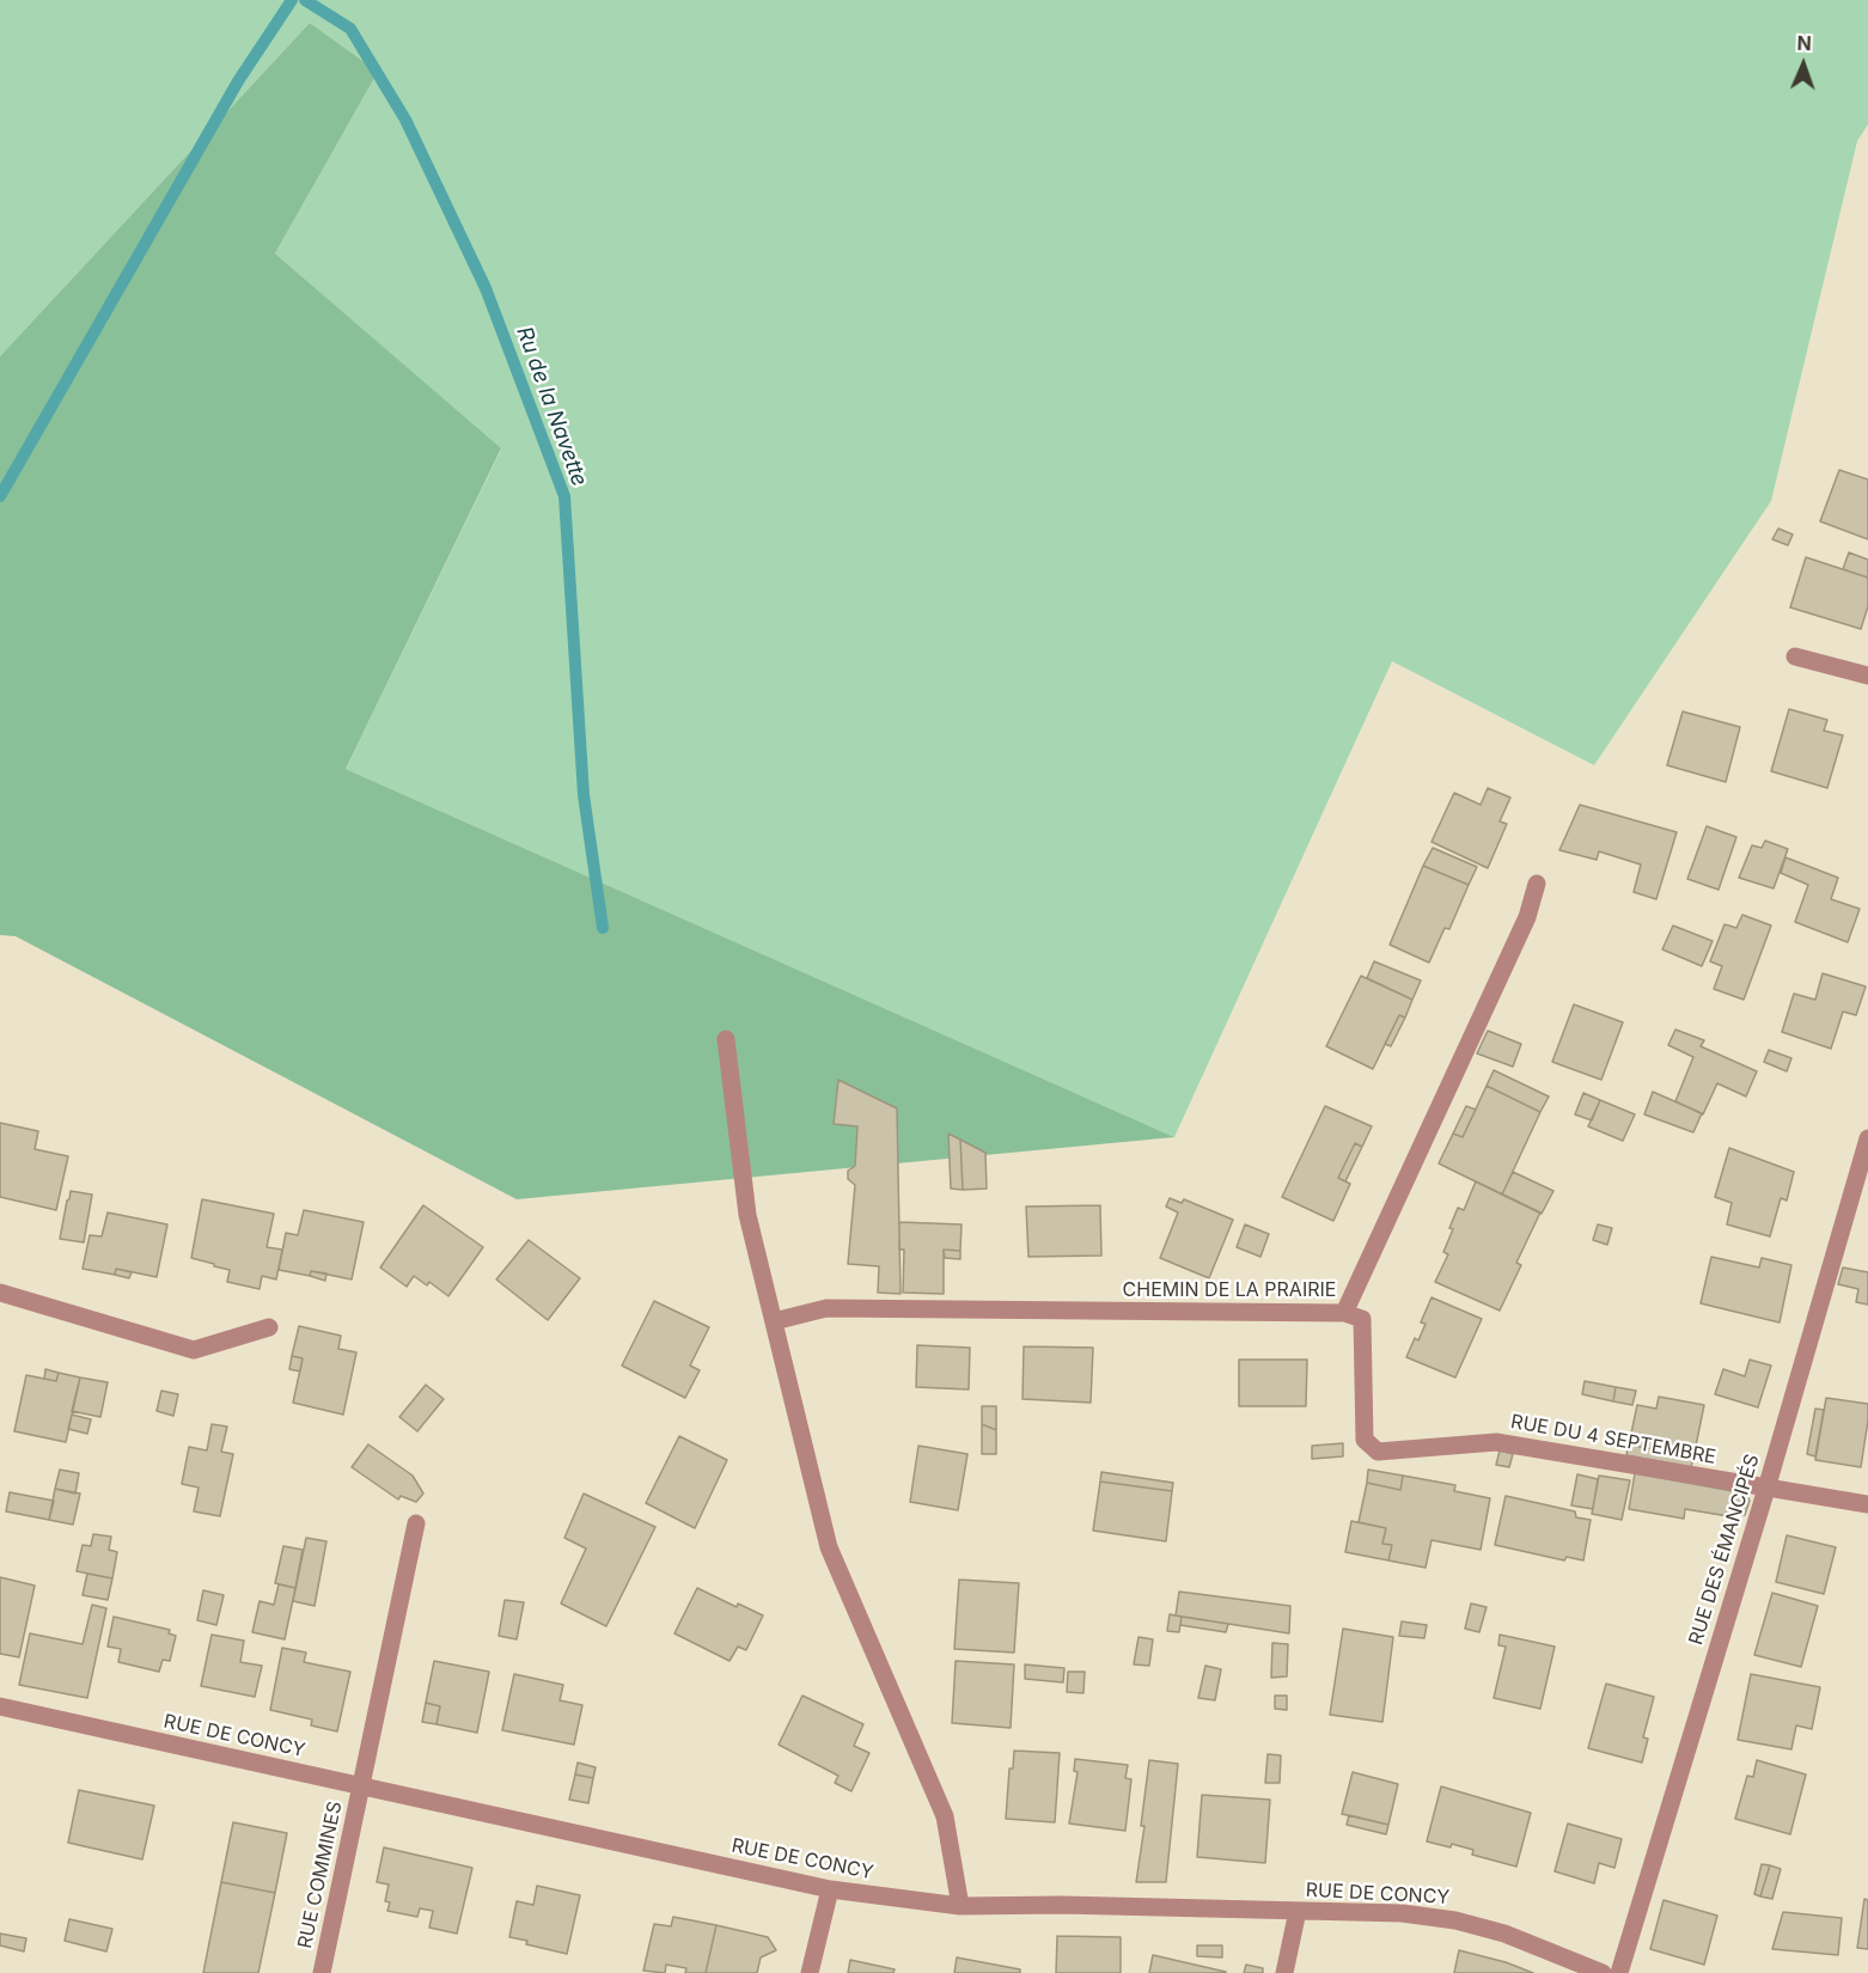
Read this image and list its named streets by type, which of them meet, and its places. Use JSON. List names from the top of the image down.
{
  "streets": {
    "street": [
      "CHEMIN DE LA PRAIRIE",
      "RUE DU 4 SEPTEMBRE",
      "RUE DES ÉMANCIPÉS",
      "RUE DE CONCY",
      "RUE COMMINES"
    ]
  },
  "crossings": [
    ["CHEMIN DE LA PRAIRIE", "RUE DU 4 SEPTEMBRE"],
    ["RUE DU 4 SEPTEMBRE", "RUE DES ÉMANCIPÉS"],
    ["RUE DE CONCY", "RUE COMMINES"]
  ],
  "water": ["Ru de la Navette"],
  "north": "top"
}
